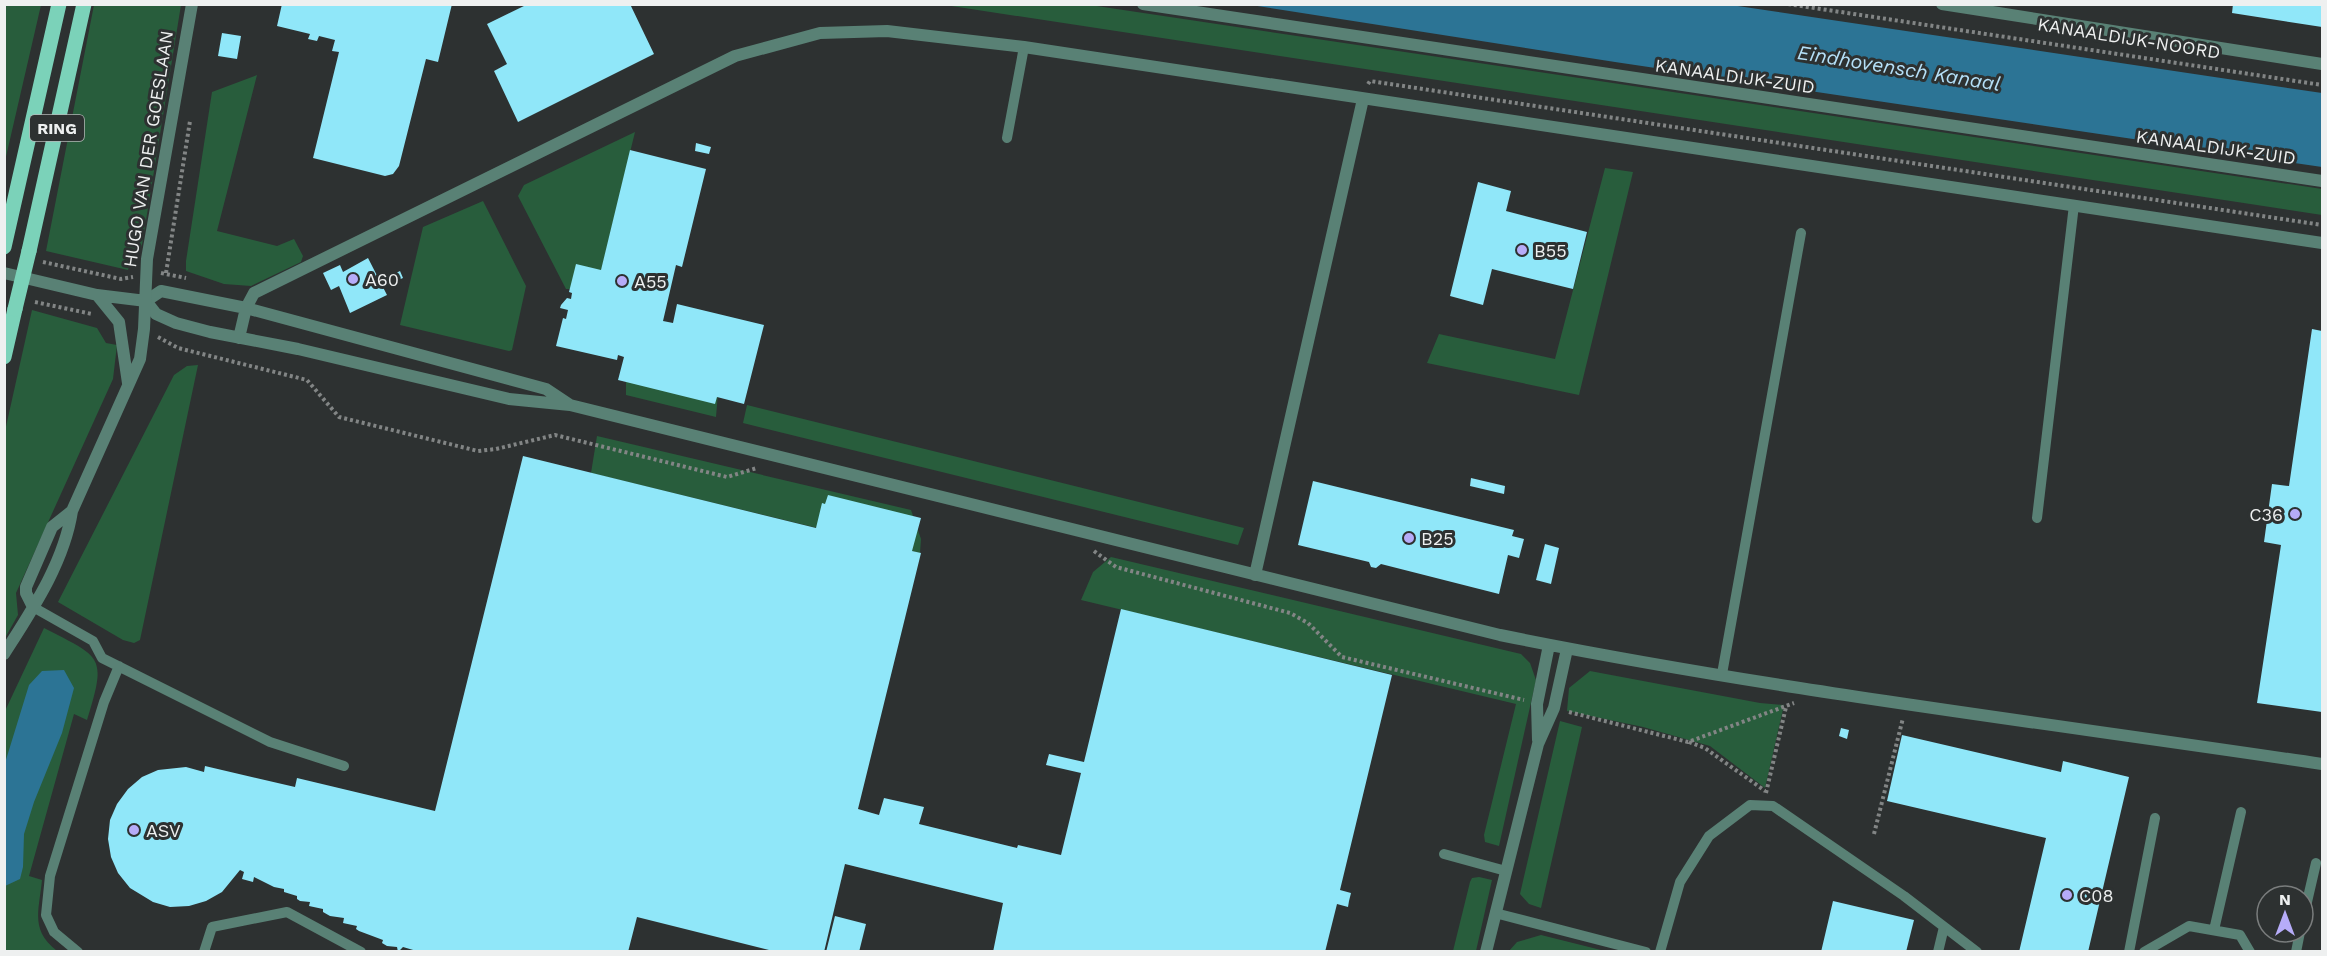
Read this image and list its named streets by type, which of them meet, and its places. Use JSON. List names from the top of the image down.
{
  "streets": {
    "main road": ["RING"],
    "street": ["KANAALDIJK-NOORD", "KANAALDIJK-ZUID", "HUGO VAN DER GOESLAAN"]
  },
  "water": ["Eindhovensch Kanaal"],
  "places": [
    "B55",
    "A60",
    "A55",
    "C36",
    "B25",
    "ASV",
    "C08"
  ],
  "north": "top"
}
